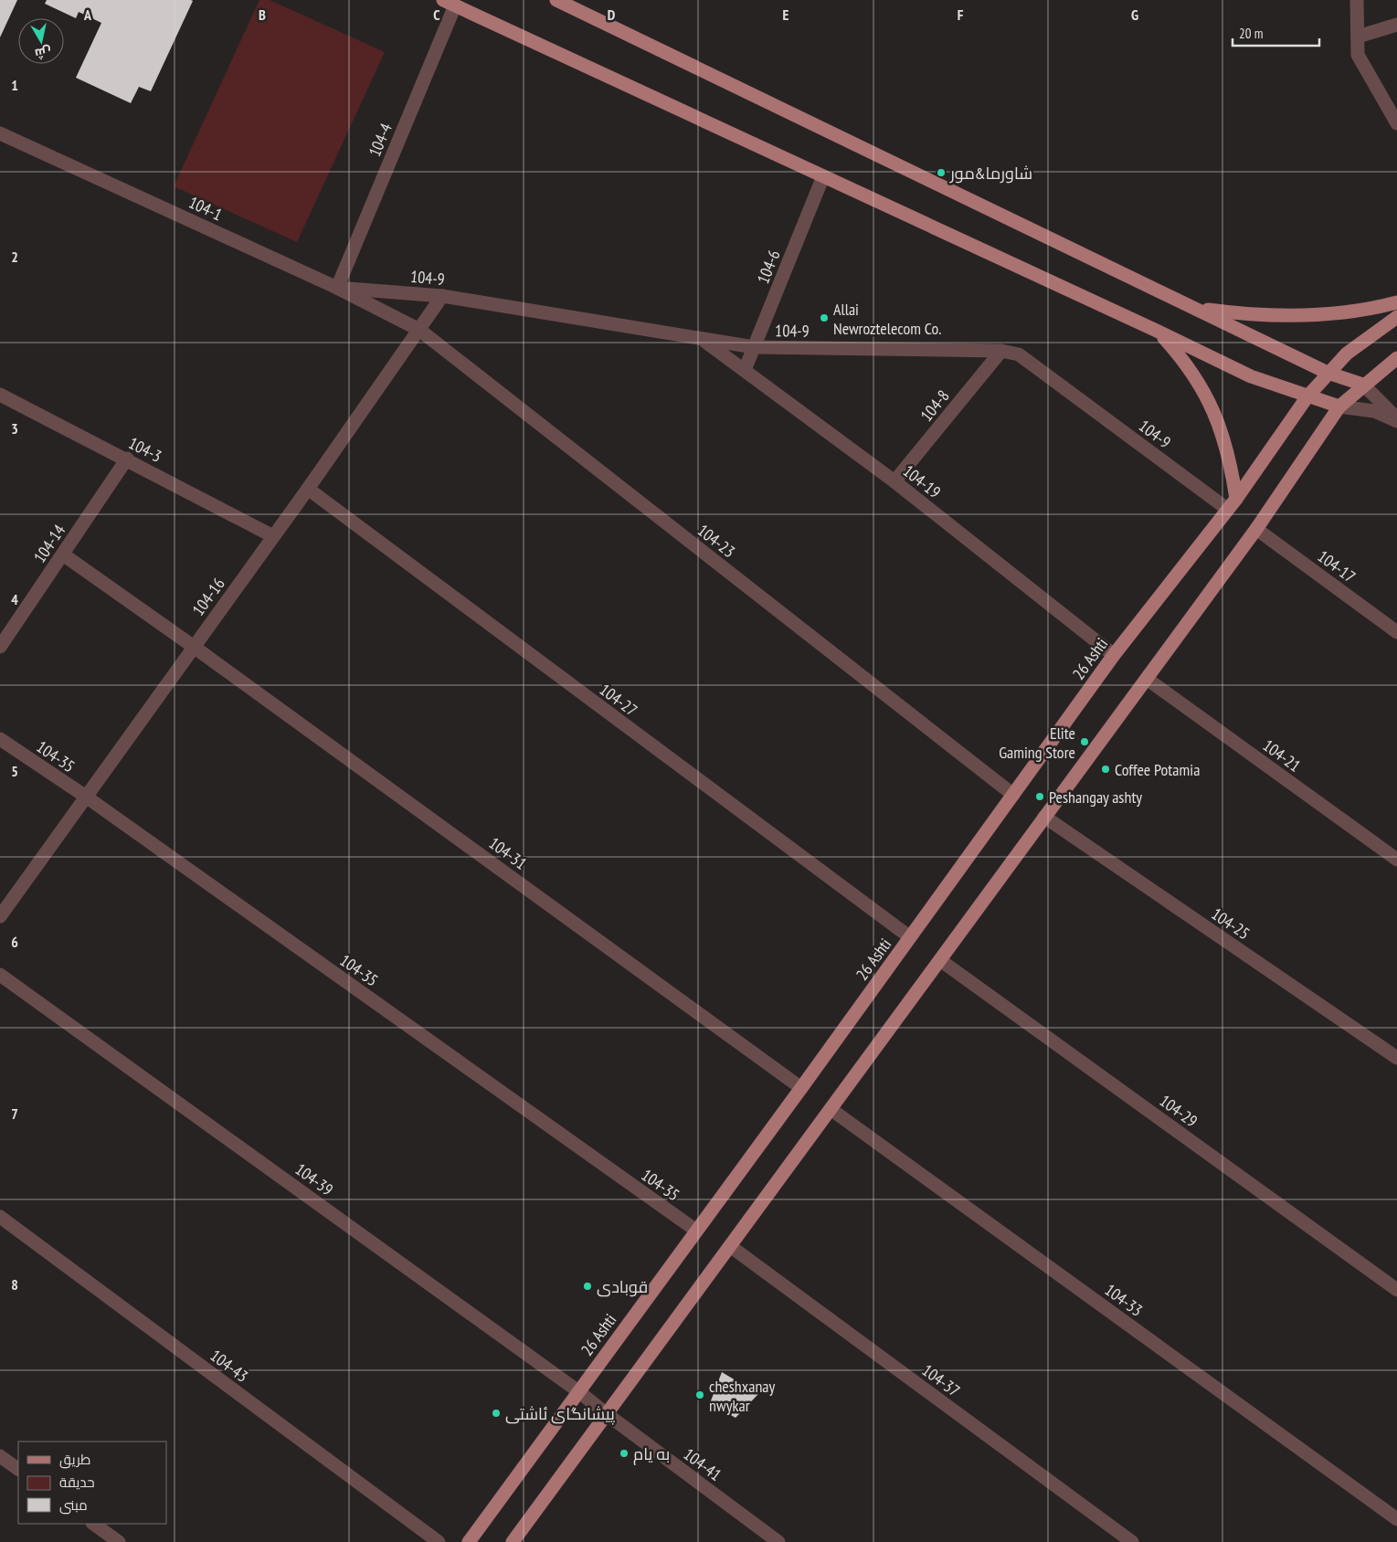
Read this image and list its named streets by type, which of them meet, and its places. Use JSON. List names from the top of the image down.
{
  "streets": {
    "main road": ["26 Ashti"],
    "street": [
      "104-4",
      "104-1",
      "104-6",
      "104-9",
      "104-8",
      "104-3",
      "104-19",
      "104-23",
      "104-14",
      "104-17",
      "104-16",
      "104-27",
      "104-21",
      "104-35",
      "104-31",
      "104-25",
      "104-29",
      "104-39",
      "104-33",
      "104-43",
      "104-37",
      "104-41"
    ]
  },
  "crossings": [
    ["104-4", "104-1"],
    ["104-4", "104-9"],
    ["104-1", "104-9"],
    ["104-1", "104-23"],
    ["104-6", "104-9"],
    ["104-6", "104-19"],
    ["104-9", "104-8"],
    ["104-9", "104-19"],
    ["104-9", "104-16"],
    ["104-9", "26 Ashti"],
    ["104-8", "104-19"],
    ["104-3", "104-14"],
    ["104-3", "104-16"],
    ["104-19", "26 Ashti"],
    ["104-23", "104-16"],
    ["104-23", "26 Ashti"],
    ["104-14", "104-31"],
    ["104-16", "104-27"],
    ["104-16", "104-35"],
    ["104-16", "104-31"],
    ["26 Ashti", "104-27"],
    ["26 Ashti", "104-35"],
    ["26 Ashti", "104-31"],
    ["26 Ashti", "104-39"],
    ["104-39", "104-41"]
  ],
  "places": [
    "شاورما&مور",
    "Allai Newroztelecom Co.",
    "Elite Gaming Store",
    "Coffee Potamia",
    "Peshangay ashty",
    "قوبادی",
    "cheshxanay nwykar",
    "پیشانگای ئاشتی",
    "به يام"
  ],
  "legend": ["طريق", "حديقة", "مبنى"],
  "scale_bar": "20 m",
  "north": "bottom",
  "grid": {
    "columns": [
      "A",
      "B",
      "C",
      "D",
      "E",
      "F",
      "G"
    ],
    "rows": [
      "1",
      "2",
      "3",
      "4",
      "5",
      "6",
      "7",
      "8"
    ]
  }
}
